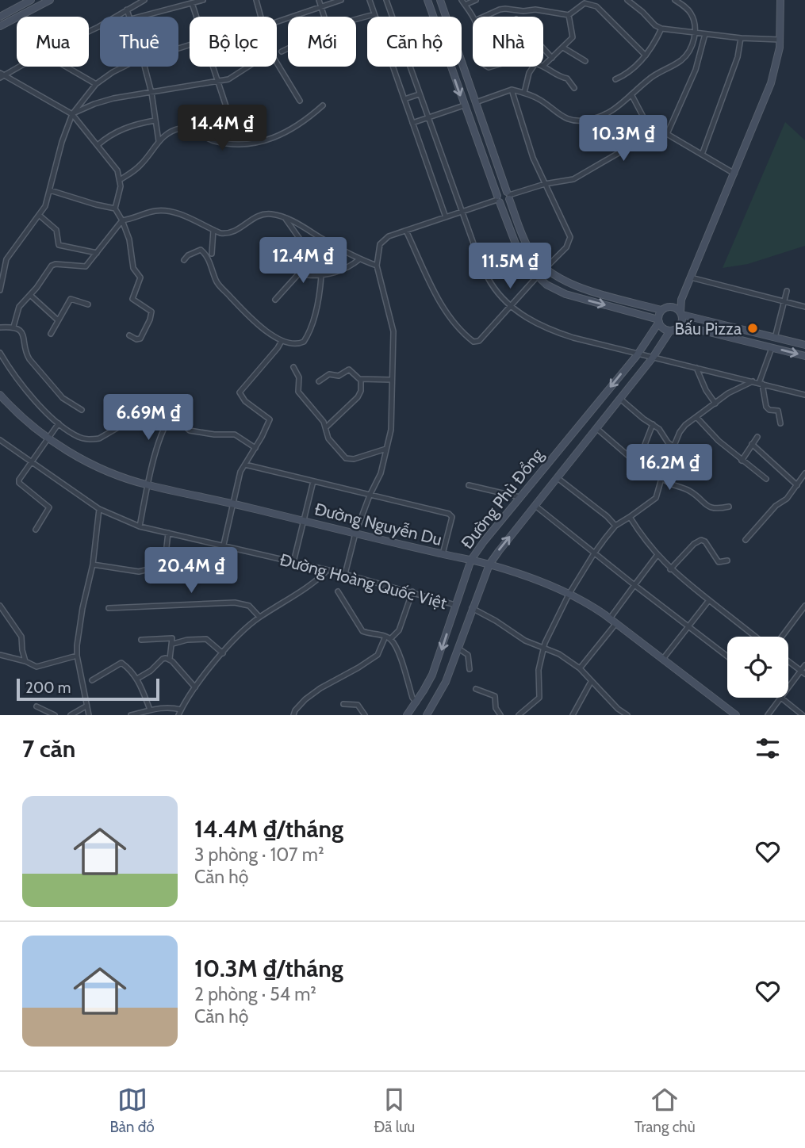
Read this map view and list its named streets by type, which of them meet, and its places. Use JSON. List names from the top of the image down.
{
  "streets": {
    "main road": ["Đường Phù Đổng", "Đường Nguyễn Du"],
    "street": ["Đường Hoàng Quốc Việt"]
  },
  "crossings": [
    ["Đường Phù Đổng", "Đường Nguyễn Du"],
    ["Đường Phù Đổng", "Đường Hoàng Quốc Việt"]
  ],
  "places": ["Bấu Pizza"],
  "scale_bar": "200 m",
  "page": {
    "chip": [
      "Mua",
      "Thuê",
      "Bộ lọc",
      "Mới",
      "Căn hộ",
      "Nhà"
    ],
    "price": [
      "14.4M ₫",
      "10.3M ₫",
      "12.4M ₫",
      "11.5M ₫",
      "6.69M ₫",
      "16.2M ₫",
      "20.4M ₫"
    ],
    "scale": "200 m",
    "heading": "7 căn",
    "list": [
      {
        "name": "14.4M ₫/tháng",
        "note": "3 phòng · 107 m² · Căn hộ"
      },
      {
        "name": "10.3M ₫/tháng",
        "note": "2 phòng · 54 m² · Căn hộ"
      }
    ],
    "tabs": ["Bản đồ", "Đã lưu", "Trang chủ"]
  }
}
